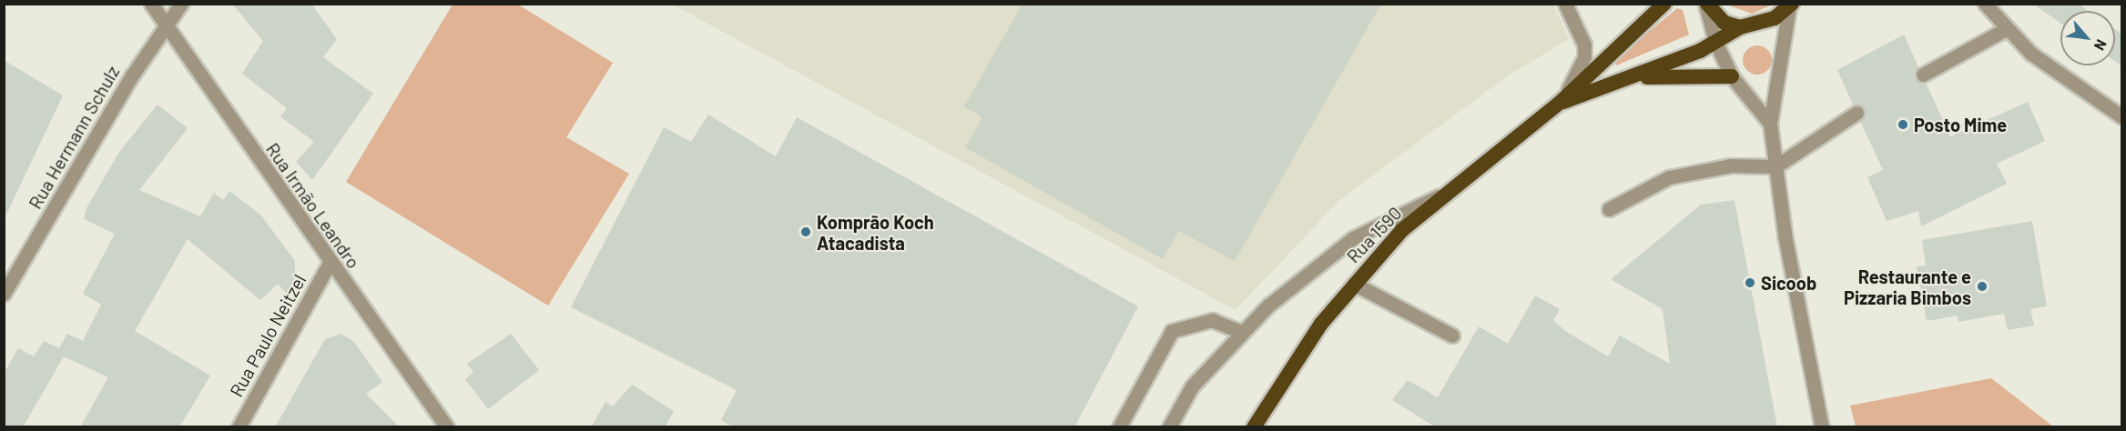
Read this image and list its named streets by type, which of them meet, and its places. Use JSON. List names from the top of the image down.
{
  "streets": {
    "highway": ["Rua 1590"],
    "street": ["Rua Hermann Schulz", "Rua Irmão Leandro", "Rua Paulo Neitzel"]
  },
  "crossings": [
    ["Rua Hermann Schulz", "Rua Irmão Leandro"],
    ["Rua Irmão Leandro", "Rua Paulo Neitzel"]
  ],
  "places": [
    "Posto Mime",
    "Komprão Koch Atacadista",
    "Sicoob",
    "Restaurante e Pizzaria Bimbos"
  ],
  "north": "bottom right"
}
